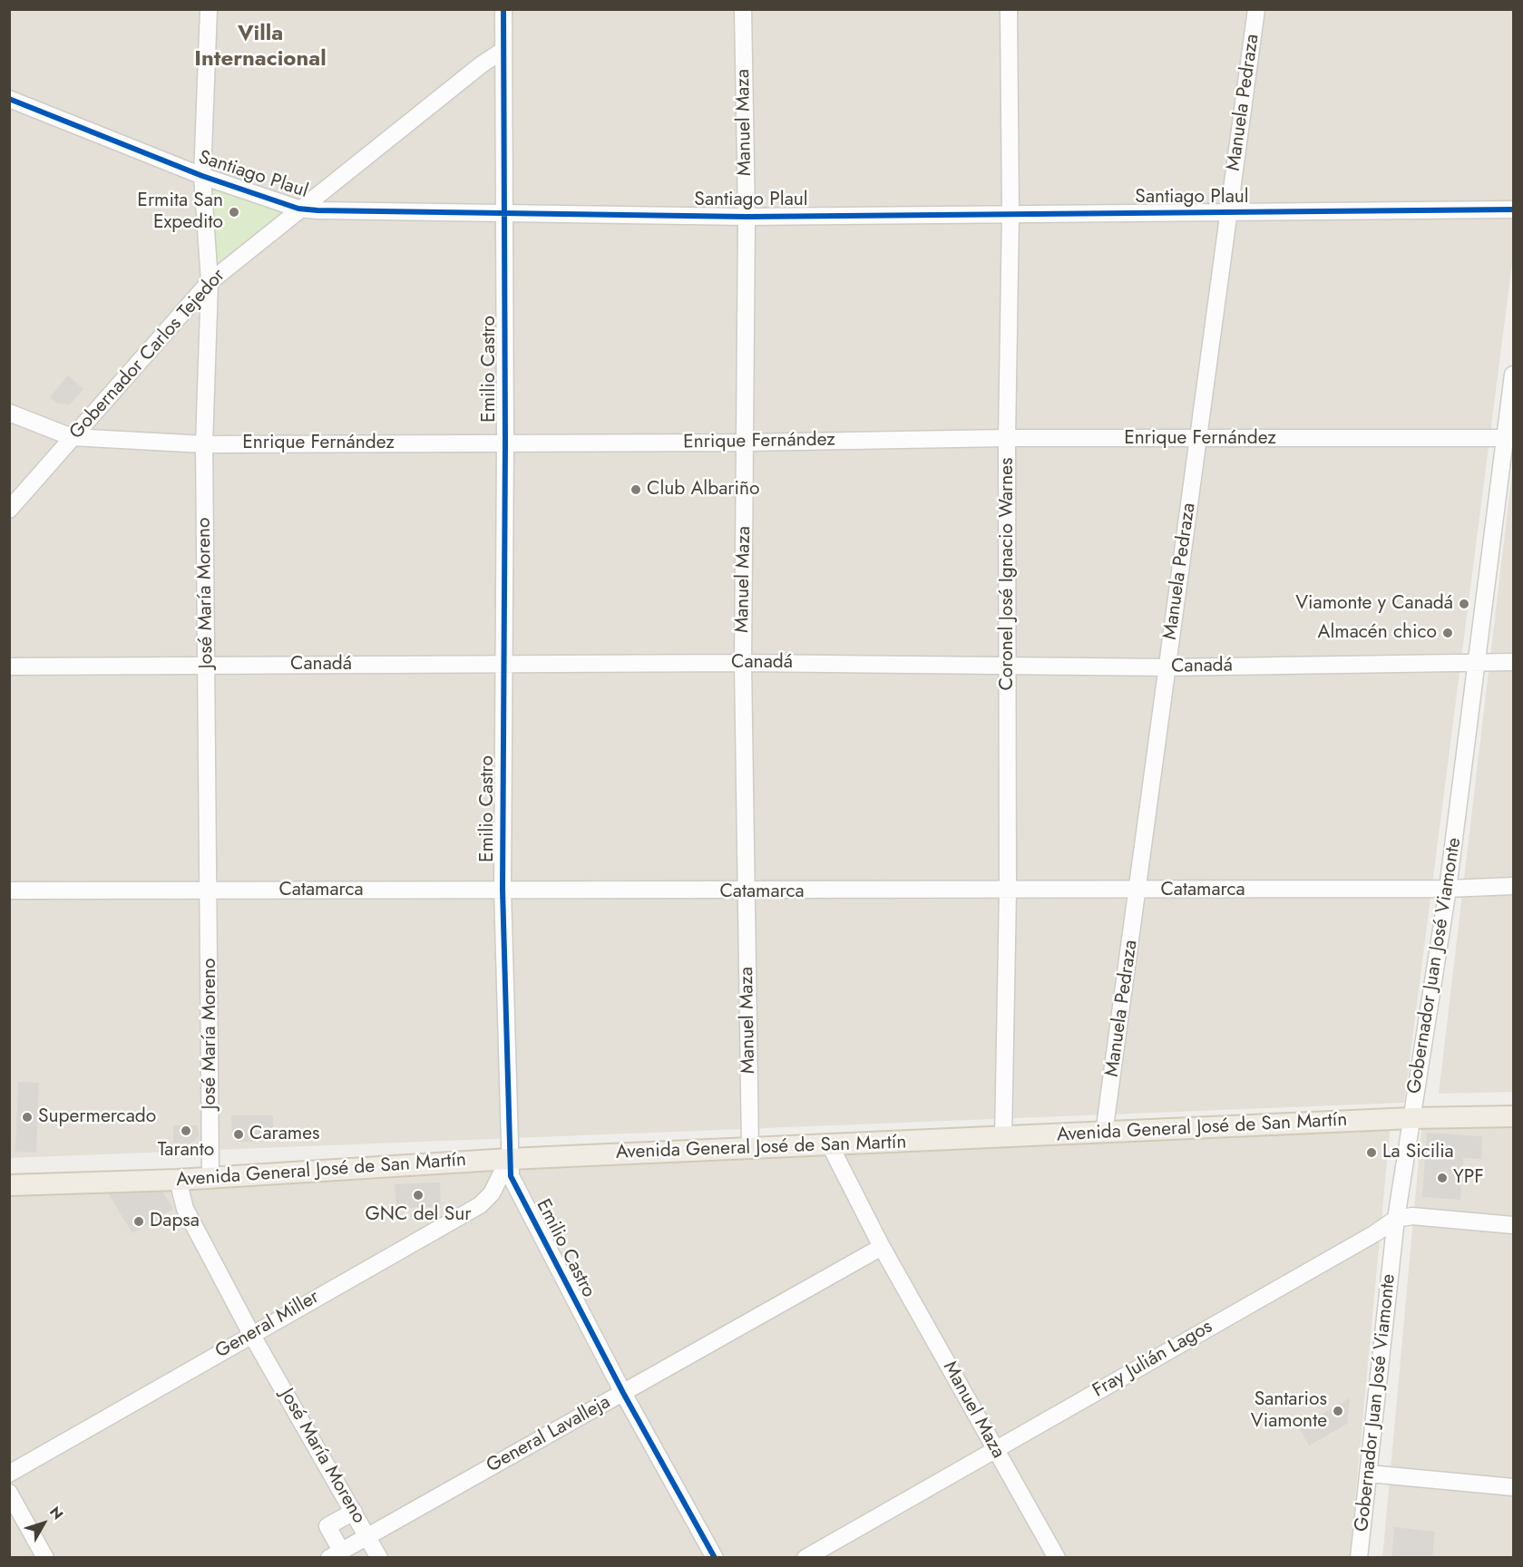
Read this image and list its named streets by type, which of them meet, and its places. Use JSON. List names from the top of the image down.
{
  "streets": {
    "main road": ["Avenida General José de San Martín"],
    "street": [
      "Manuela Pedraza",
      "Manuel Maza",
      "Santiago Plaul",
      "Gobernador Carlos Tejedor",
      "Emilio Castro",
      "Enrique Fernández",
      "Coronel José Ignacio Warnes",
      "José María Moreno",
      "Canadá",
      "Catamarca",
      "Gobernador Juan José Viamonte",
      "General Miller",
      "Fray Julián Lagos",
      "General Lavalleja"
    ]
  },
  "crossings": [
    ["Manuela Pedraza", "Santiago Plaul"],
    ["Manuela Pedraza", "Enrique Fernández"],
    ["Manuela Pedraza", "Canadá"],
    ["Manuela Pedraza", "Catamarca"],
    ["Manuela Pedraza", "Avenida General José de San Martín"],
    ["Manuel Maza", "Santiago Plaul"],
    ["Manuel Maza", "Enrique Fernández"],
    ["Manuel Maza", "Canadá"],
    ["Manuel Maza", "Catamarca"],
    ["Manuel Maza", "Avenida General José de San Martín"],
    ["Manuel Maza", "Fray Julián Lagos"],
    ["Manuel Maza", "General Lavalleja"],
    ["Santiago Plaul", "Gobernador Carlos Tejedor"],
    ["Santiago Plaul", "Emilio Castro"],
    ["Santiago Plaul", "Coronel José Ignacio Warnes"],
    ["Santiago Plaul", "José María Moreno"],
    ["Gobernador Carlos Tejedor", "Emilio Castro"],
    ["Gobernador Carlos Tejedor", "Enrique Fernández"],
    ["Gobernador Carlos Tejedor", "José María Moreno"],
    ["Emilio Castro", "Enrique Fernández"],
    ["Emilio Castro", "Canadá"],
    ["Emilio Castro", "Catamarca"],
    ["Emilio Castro", "Avenida General José de San Martín"],
    ["Emilio Castro", "General Miller"],
    ["Emilio Castro", "General Lavalleja"],
    ["Enrique Fernández", "Coronel José Ignacio Warnes"],
    ["Enrique Fernández", "José María Moreno"],
    ["Enrique Fernández", "Gobernador Juan José Viamonte"],
    ["Coronel José Ignacio Warnes", "Canadá"],
    ["Coronel José Ignacio Warnes", "Catamarca"],
    ["Coronel José Ignacio Warnes", "Avenida General José de San Martín"],
    ["José María Moreno", "Canadá"],
    ["José María Moreno", "Catamarca"],
    ["José María Moreno", "Avenida General José de San Martín"],
    ["José María Moreno", "General Miller"],
    ["José María Moreno", "General Lavalleja"],
    ["Canadá", "Gobernador Juan José Viamonte"],
    ["Catamarca", "Gobernador Juan José Viamonte"],
    ["Gobernador Juan José Viamonte", "Avenida General José de San Martín"],
    ["Gobernador Juan José Viamonte", "Fray Julián Lagos"],
    ["Avenida General José de San Martín", "General Miller"]
  ],
  "districts": ["Villa Internacional"],
  "places": [
    "Ermita San Expedito",
    "Club Albariño",
    "Viamonte y Canadá",
    "Almacén chico",
    "Supermercado",
    "Taranto",
    "Carames",
    "La Sicilia",
    "YPF",
    "GNC del Sur",
    "Dapsa",
    "Santarios Viamonte"
  ],
  "north": "top right"
}
